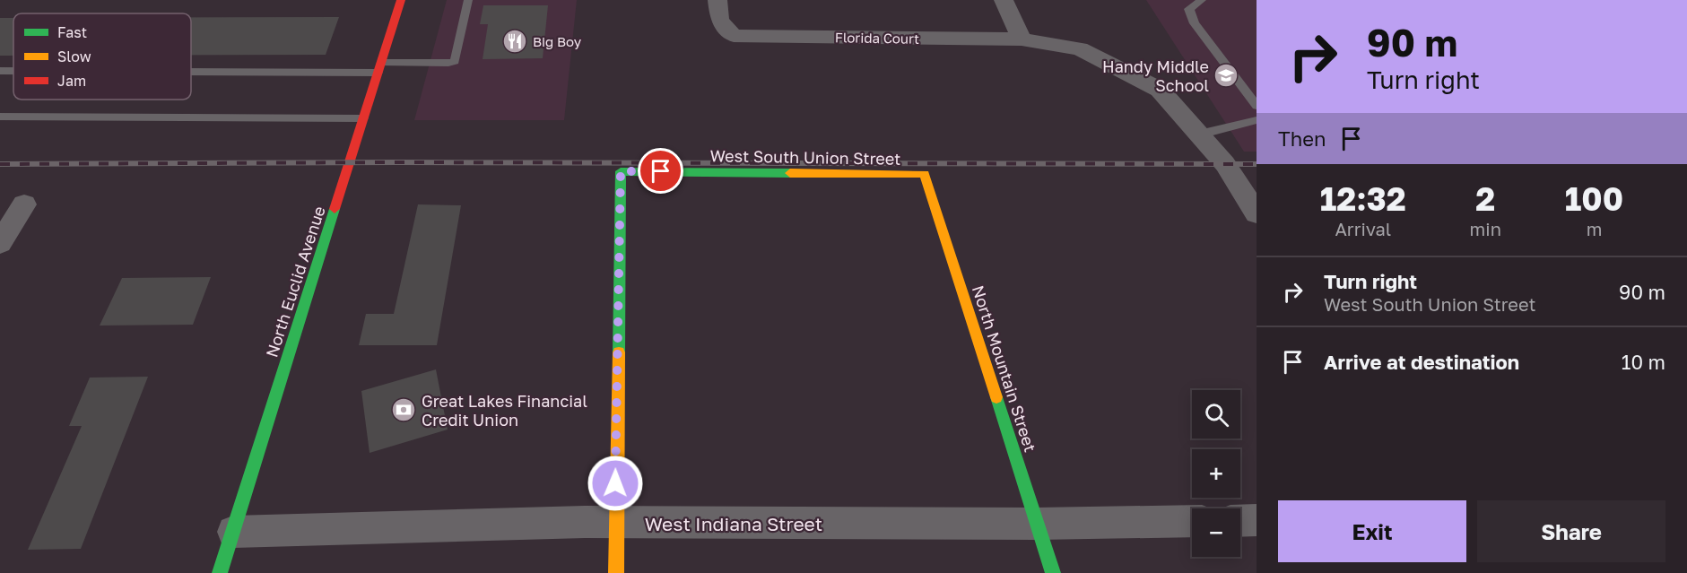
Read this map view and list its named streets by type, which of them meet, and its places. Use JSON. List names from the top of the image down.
{
  "streets": {
    "street": [
      "Florida Court",
      "West South Union Street",
      "North Euclid Avenue",
      "North Mountain Street",
      "West Indiana Street"
    ]
  },
  "crossings": [
    ["West South Union Street", "North Mountain Street"],
    ["West South Union Street", "West Indiana Street"],
    ["North Euclid Avenue", "West Indiana Street"],
    ["North Mountain Street", "West Indiana Street"]
  ],
  "places": {
    "restaurant": ["Big Boy"],
    "school or university": ["Handy Middle School"],
    "bank": ["Great Lakes Financial Credit Union"]
  },
  "legend": ["Fast", "Slow", "Jam"],
  "page": {
    "turn": ["90 m", "Turn right"],
    "then": "Then",
    "eta": [
      "12:32",
      "Arrival",
      "2",
      "min",
      "100",
      "m"
    ],
    "list": [
      {
        "name": "Turn right",
        "note": "West South Union Street",
        "value": "90 m"
      },
      {
        "name": "Arrive at destination",
        "value": "10 m"
      }
    ],
    "map_buttons": ["+", "−"],
    "buttons": ["Exit", "Share"]
  }
}
